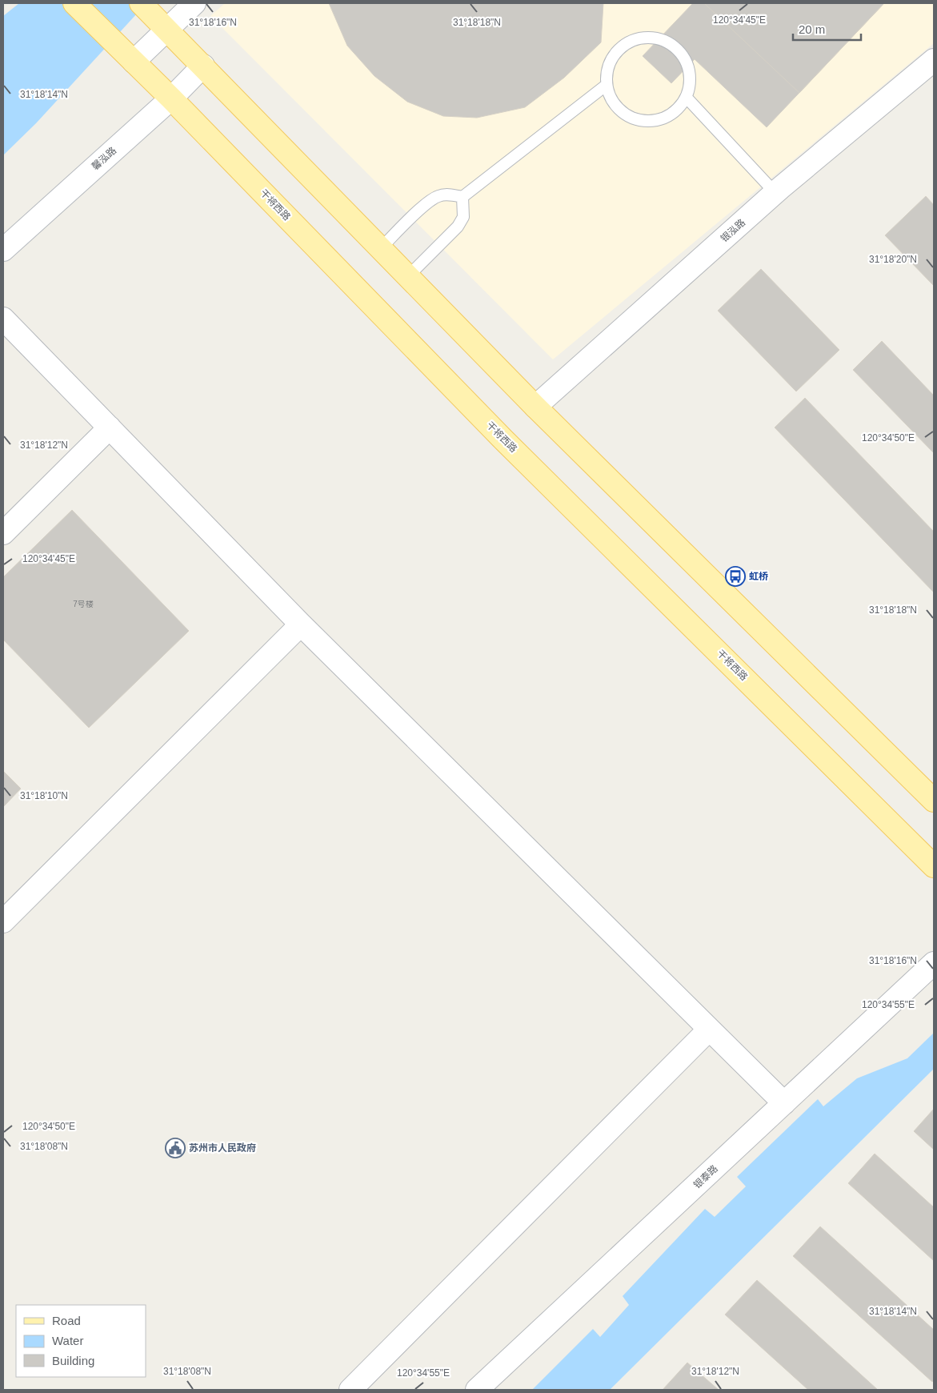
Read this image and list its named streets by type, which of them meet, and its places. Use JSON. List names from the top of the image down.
{
  "streets": {
    "main road": ["干将西路"],
    "street": ["馨泓路", "银泓路", "银泰路"]
  },
  "crossings": [
    ["馨泓路", "干将西路"]
  ],
  "places": {
    "bus stop": ["虹桥"],
    "public building": ["苏州市人民政府"]
  },
  "house_numbers": ["7号楼"],
  "legend": ["Road", "Water", "Building"],
  "scale_bar": "20 m",
  "coordinates": [
    "120°34'45\"E",
    "31°18'16\"N",
    "31°18'18\"N",
    "31°18'14\"N",
    "31°18'20\"N",
    "120°34'50\"E",
    "31°18'12\"N",
    "31°18'10\"N",
    "120°34'55\"E",
    "31°18'08\"N"
  ]
}
